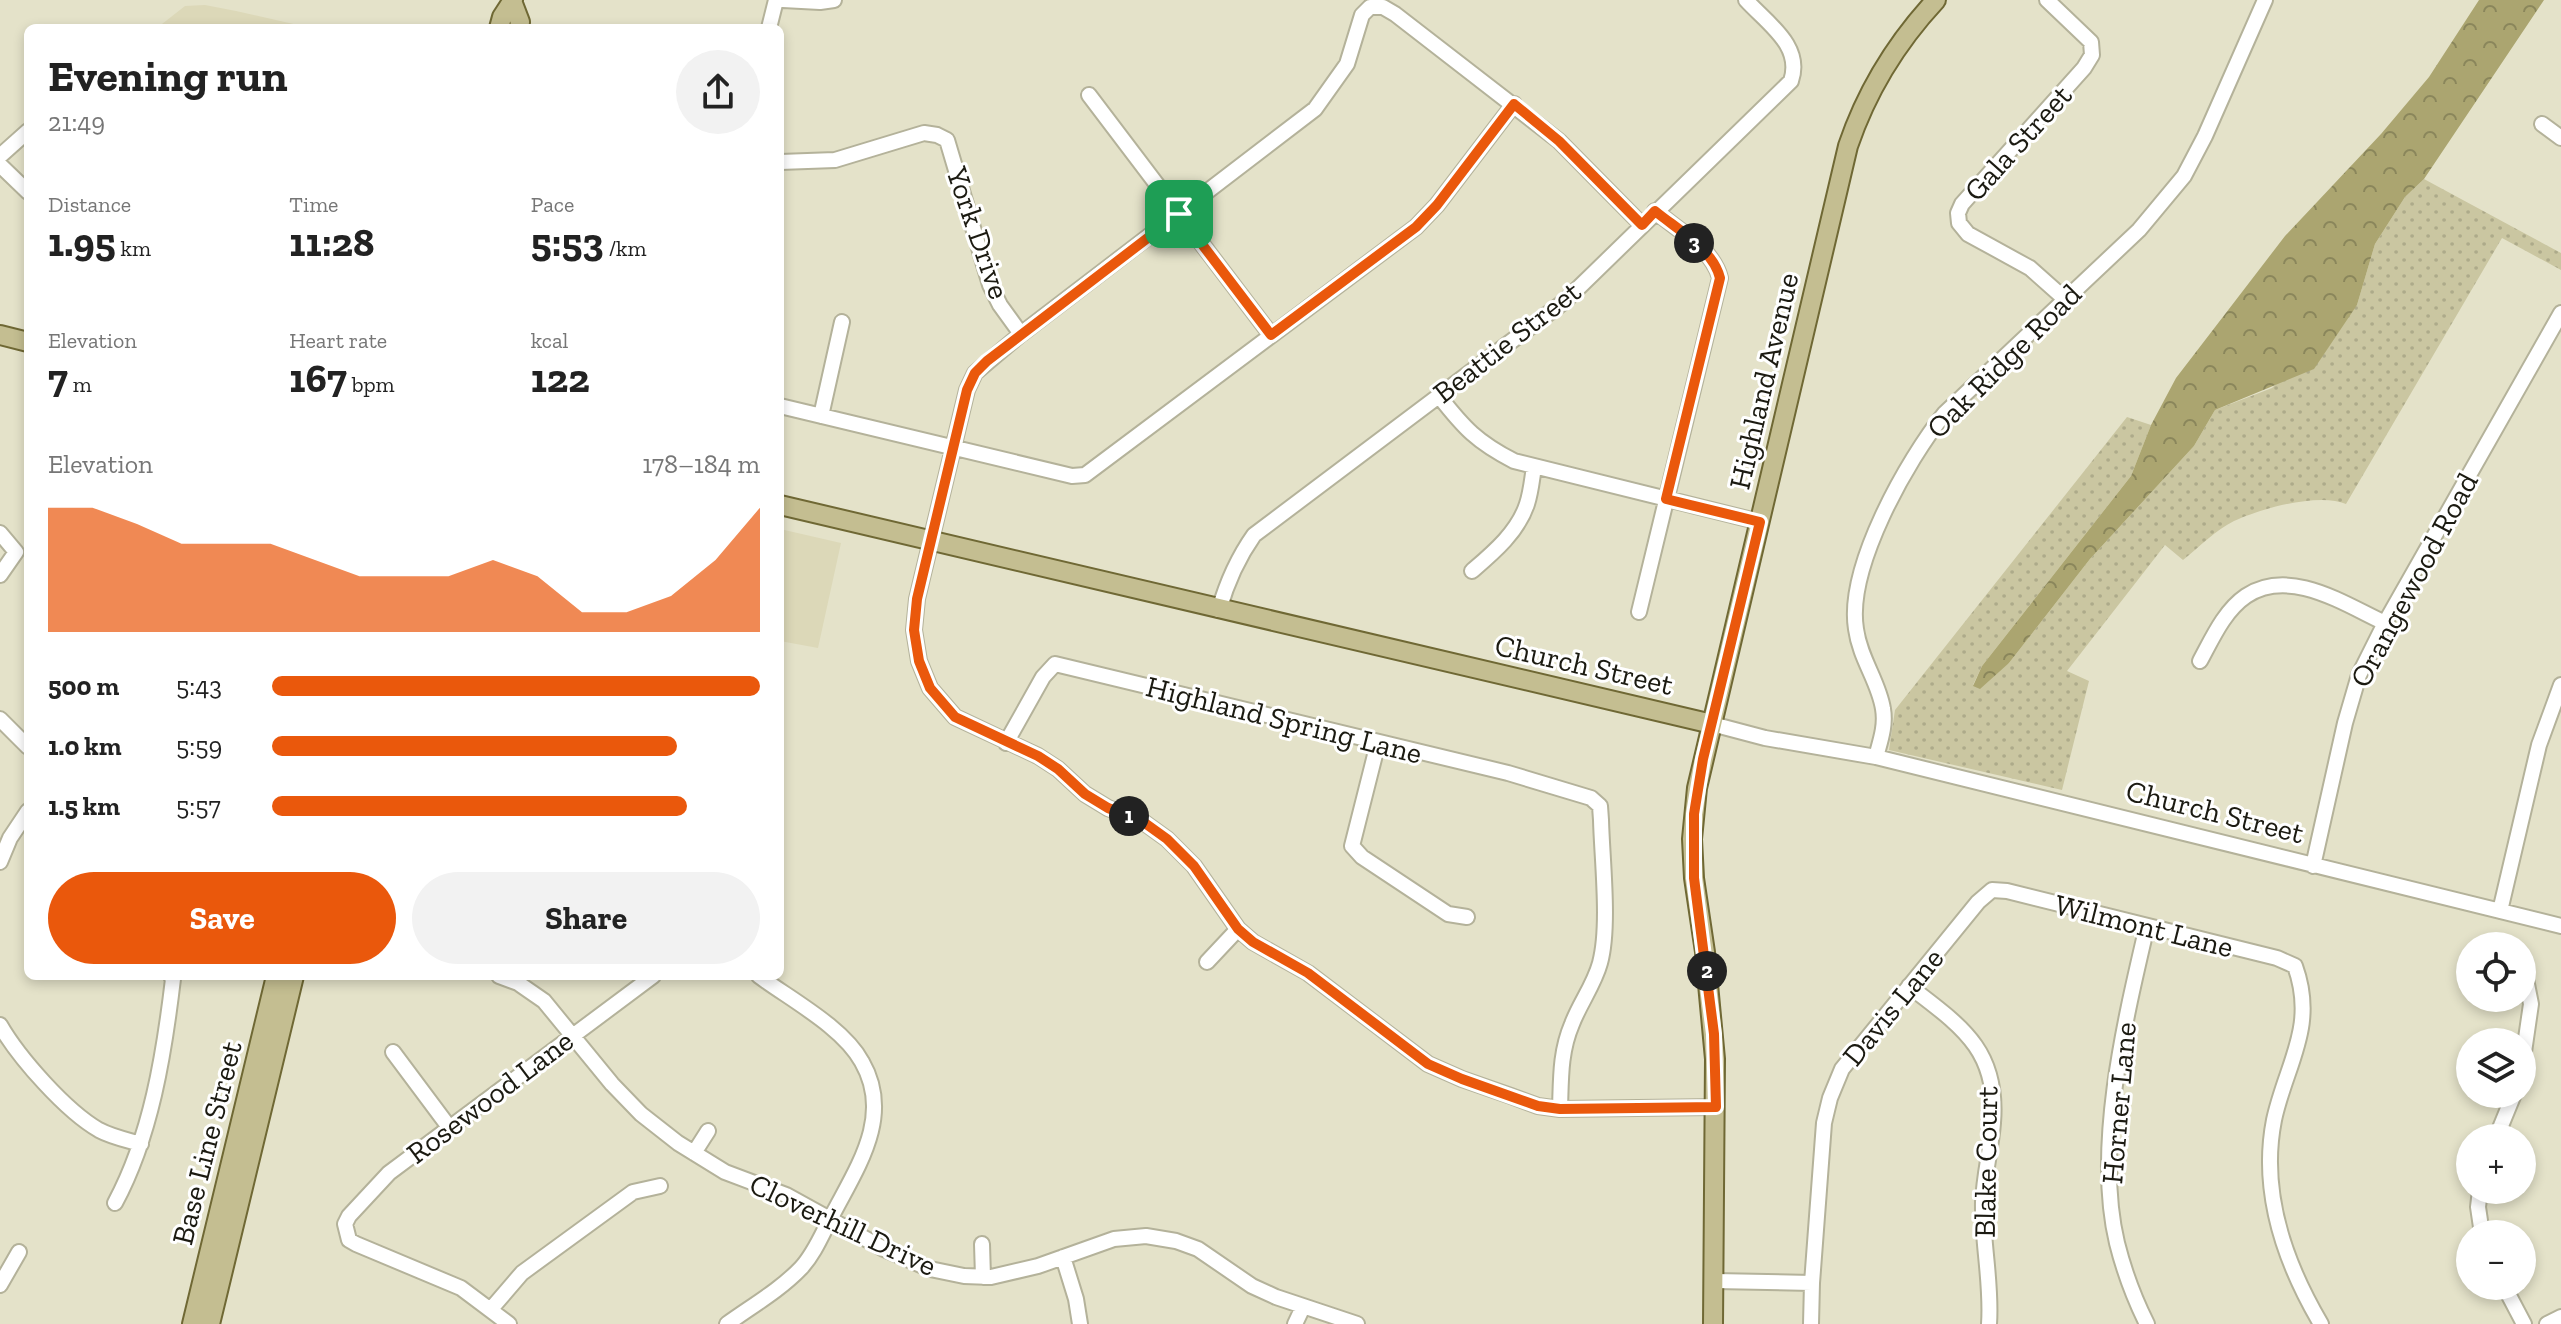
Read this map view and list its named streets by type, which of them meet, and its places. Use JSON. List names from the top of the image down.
{
  "streets": {
    "main road": ["Highland Avenue", "Church Street", "Base Line Street"],
    "street": [
      "Gala Street",
      "York Drive",
      "Beattie Street",
      "Oak Ridge Road",
      "Orangewood Road",
      "Highland Spring Lane",
      "Wilmont Lane",
      "Davis Lane",
      "Rosewood Lane",
      "Horner Lane",
      "Blake Court",
      "Cloverhill Drive"
    ]
  },
  "crossings": [
    ["Gala Street", "Oak Ridge Road"],
    ["Beattie Street", "Church Street"],
    ["Oak Ridge Road", "Church Street"],
    ["Highland Avenue", "Church Street"],
    ["Orangewood Road", "Church Street"],
    ["Wilmont Lane", "Davis Lane"],
    ["Wilmont Lane", "Horner Lane"],
    ["Davis Lane", "Blake Court"],
    ["Rosewood Lane", "Cloverhill Drive"]
  ],
  "page": {
    "heading": ["Evening run", "21:49"],
    "stats": [
      ["Distance", "1.95 km"],
      ["Time", "11:28"],
      ["Pace", "5:53 /km"],
      ["Elevation", "7 m"],
      ["Heart rate", "167 bpm"],
      ["kcal", "122"]
    ],
    "pins": ["3", "1", "2"],
    "chart": ["Elevation", "178–184 m"],
    "list": [
      {
        "name": "500 m",
        "note": "5:43"
      },
      {
        "name": "1.0 km",
        "note": "5:59"
      },
      {
        "name": "1.5 km",
        "note": "5:57"
      }
    ],
    "buttons": ["Save", "Share"],
    "map_buttons": ["+", "−"]
  }
}
